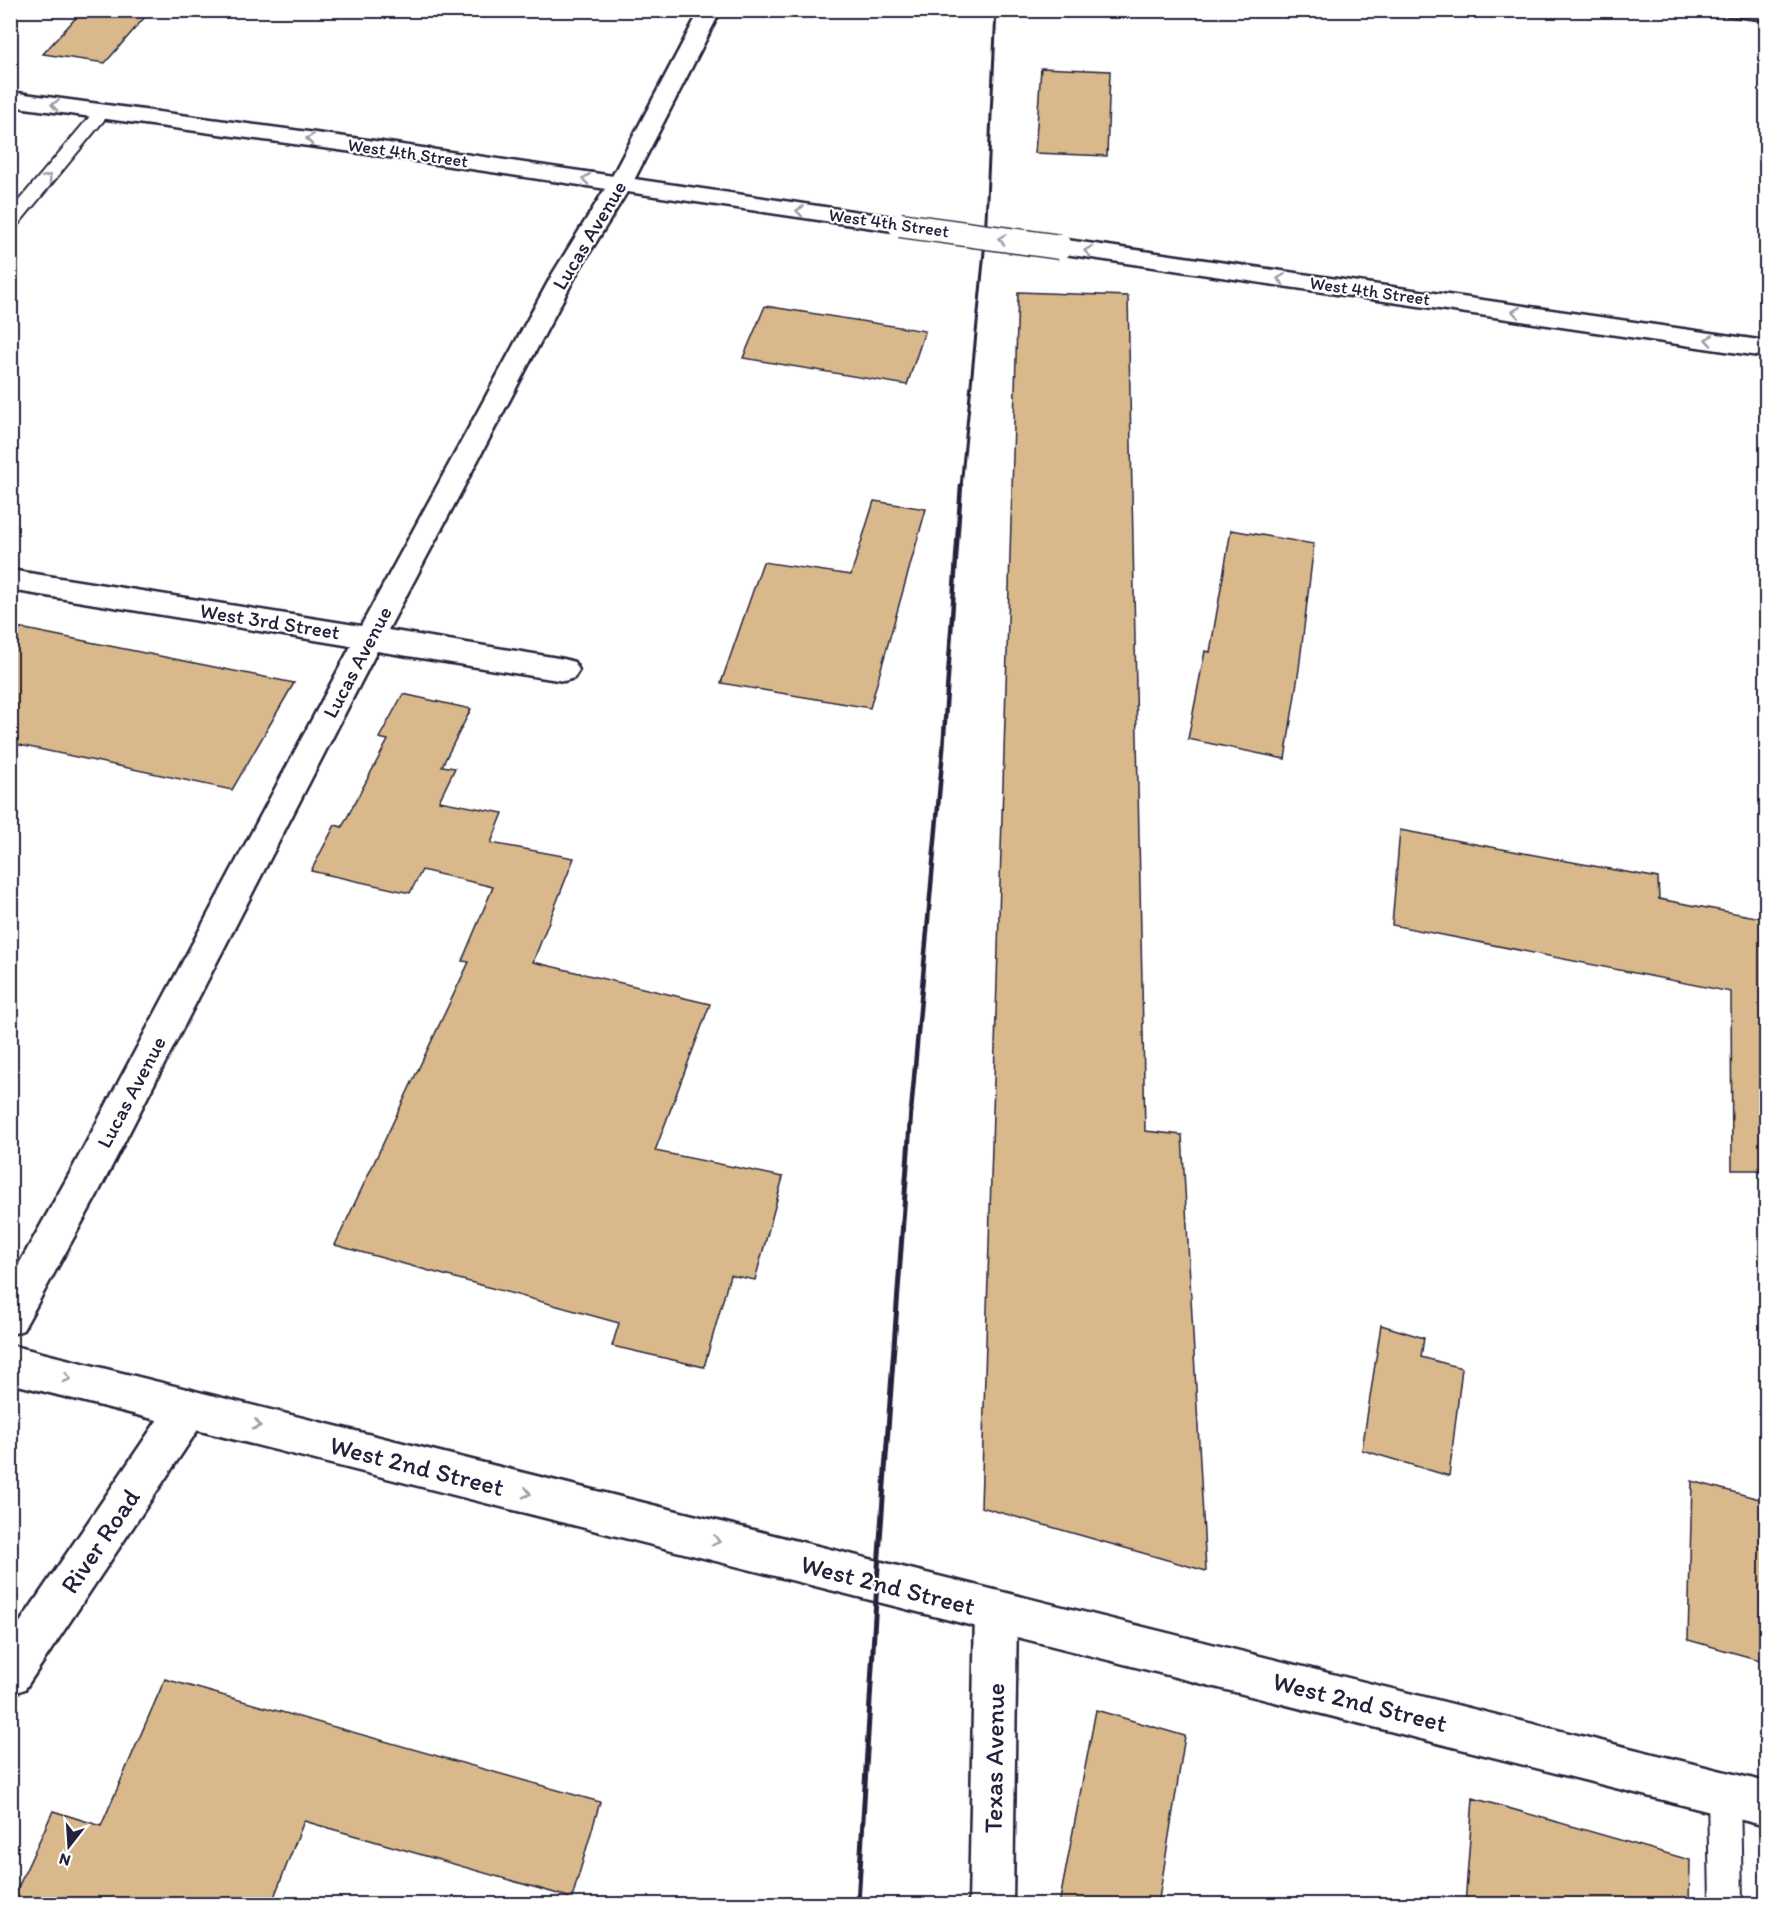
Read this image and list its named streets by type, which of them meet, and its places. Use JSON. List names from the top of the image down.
{
  "streets": {
    "main road": [
      "West 4th Street",
      "Lucas Avenue",
      "West 3rd Street",
      "West 2nd Street",
      "River Road",
      "Texas Avenue"
    ]
  },
  "crossings": [
    ["West 4th Street", "Lucas Avenue"],
    ["Lucas Avenue", "West 3rd Street"],
    ["West 2nd Street", "River Road"],
    ["West 2nd Street", "Texas Avenue"]
  ],
  "one_way": ["West 4th Street", "West 2nd Street"],
  "north": "bottom"
}
